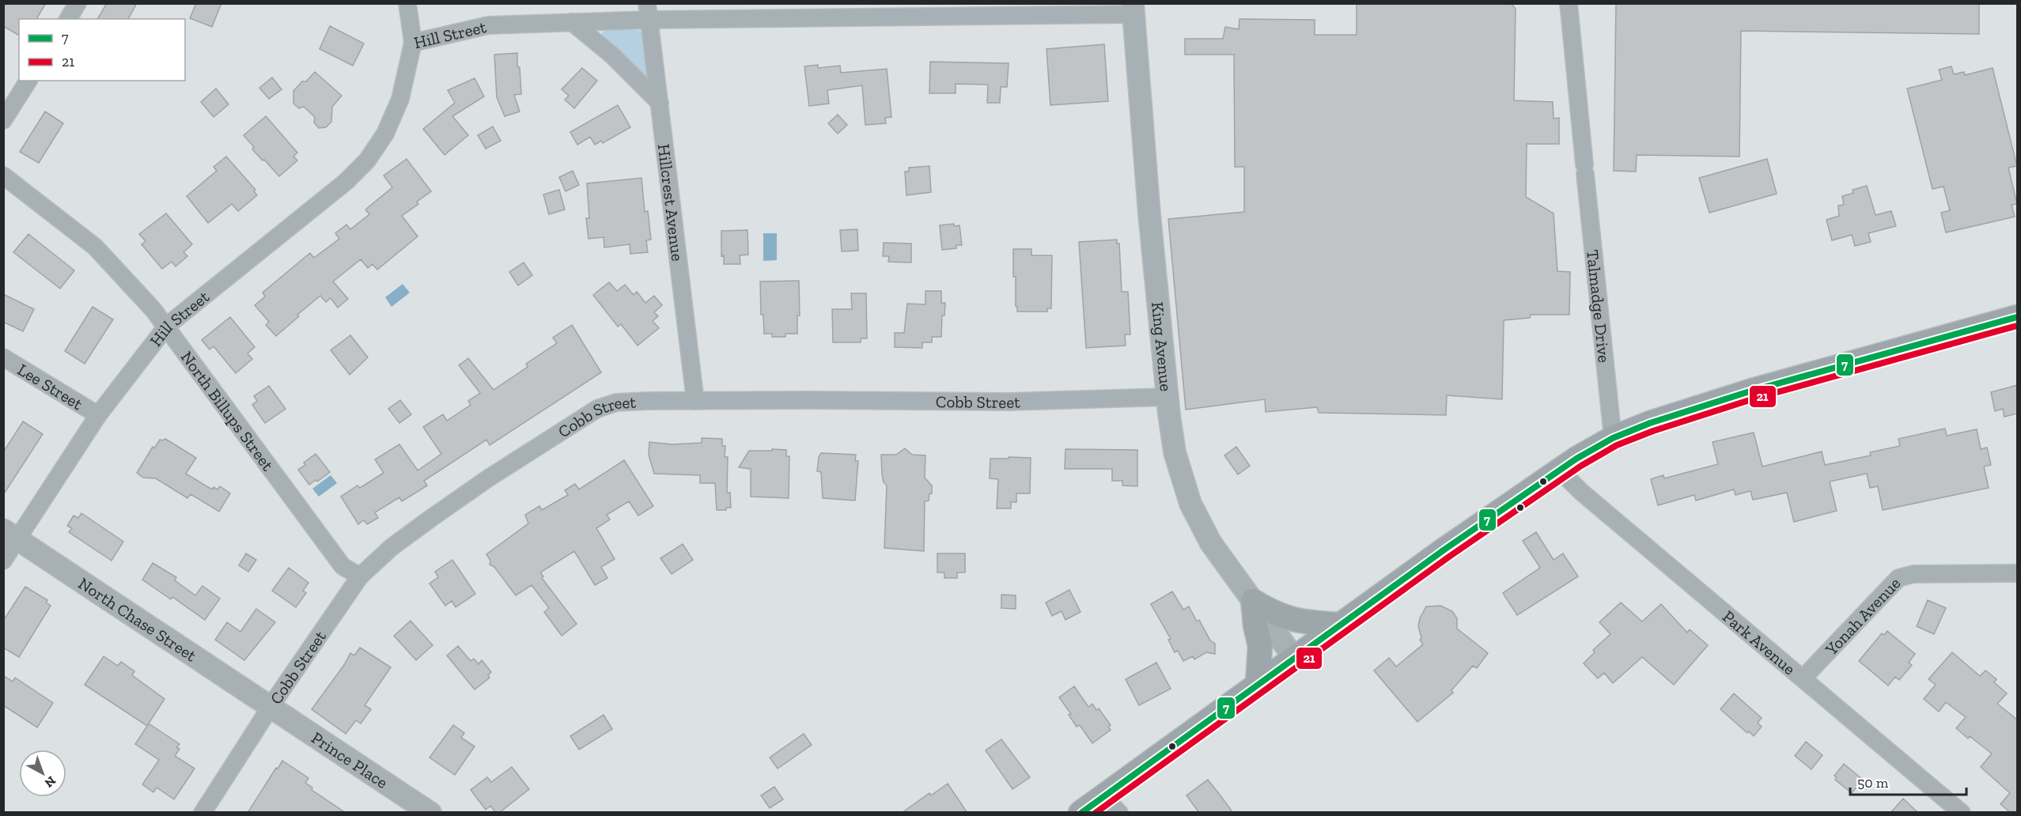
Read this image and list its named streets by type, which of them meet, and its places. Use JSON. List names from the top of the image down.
{
  "streets": {
    "street": [
      "Hill Street",
      "Hillcrest Avenue",
      "Talmadge Drive",
      "King Avenue",
      "Lee Street",
      "Cobb Street",
      "North Billups Street",
      "Yonah Avenue",
      "North Chase Street",
      "Park Avenue",
      "Prince Place"
    ]
  },
  "crossings": [
    ["Hill Street", "Hillcrest Avenue"],
    ["Hill Street", "King Avenue"],
    ["Hill Street", "Lee Street"],
    ["Hill Street", "North Billups Street"],
    ["Hill Street", "North Chase Street"],
    ["Hillcrest Avenue", "Cobb Street"],
    ["King Avenue", "Cobb Street"],
    ["Cobb Street", "North Billups Street"],
    ["Cobb Street", "North Chase Street"],
    ["Cobb Street", "Prince Place"],
    ["Yonah Avenue", "Park Avenue"],
    ["North Chase Street", "Prince Place"]
  ],
  "lines": ["transit line 7", "transit line 21"],
  "legend": ["7", "21"],
  "scale_bar": "50 m",
  "north": "bottom right"
}
